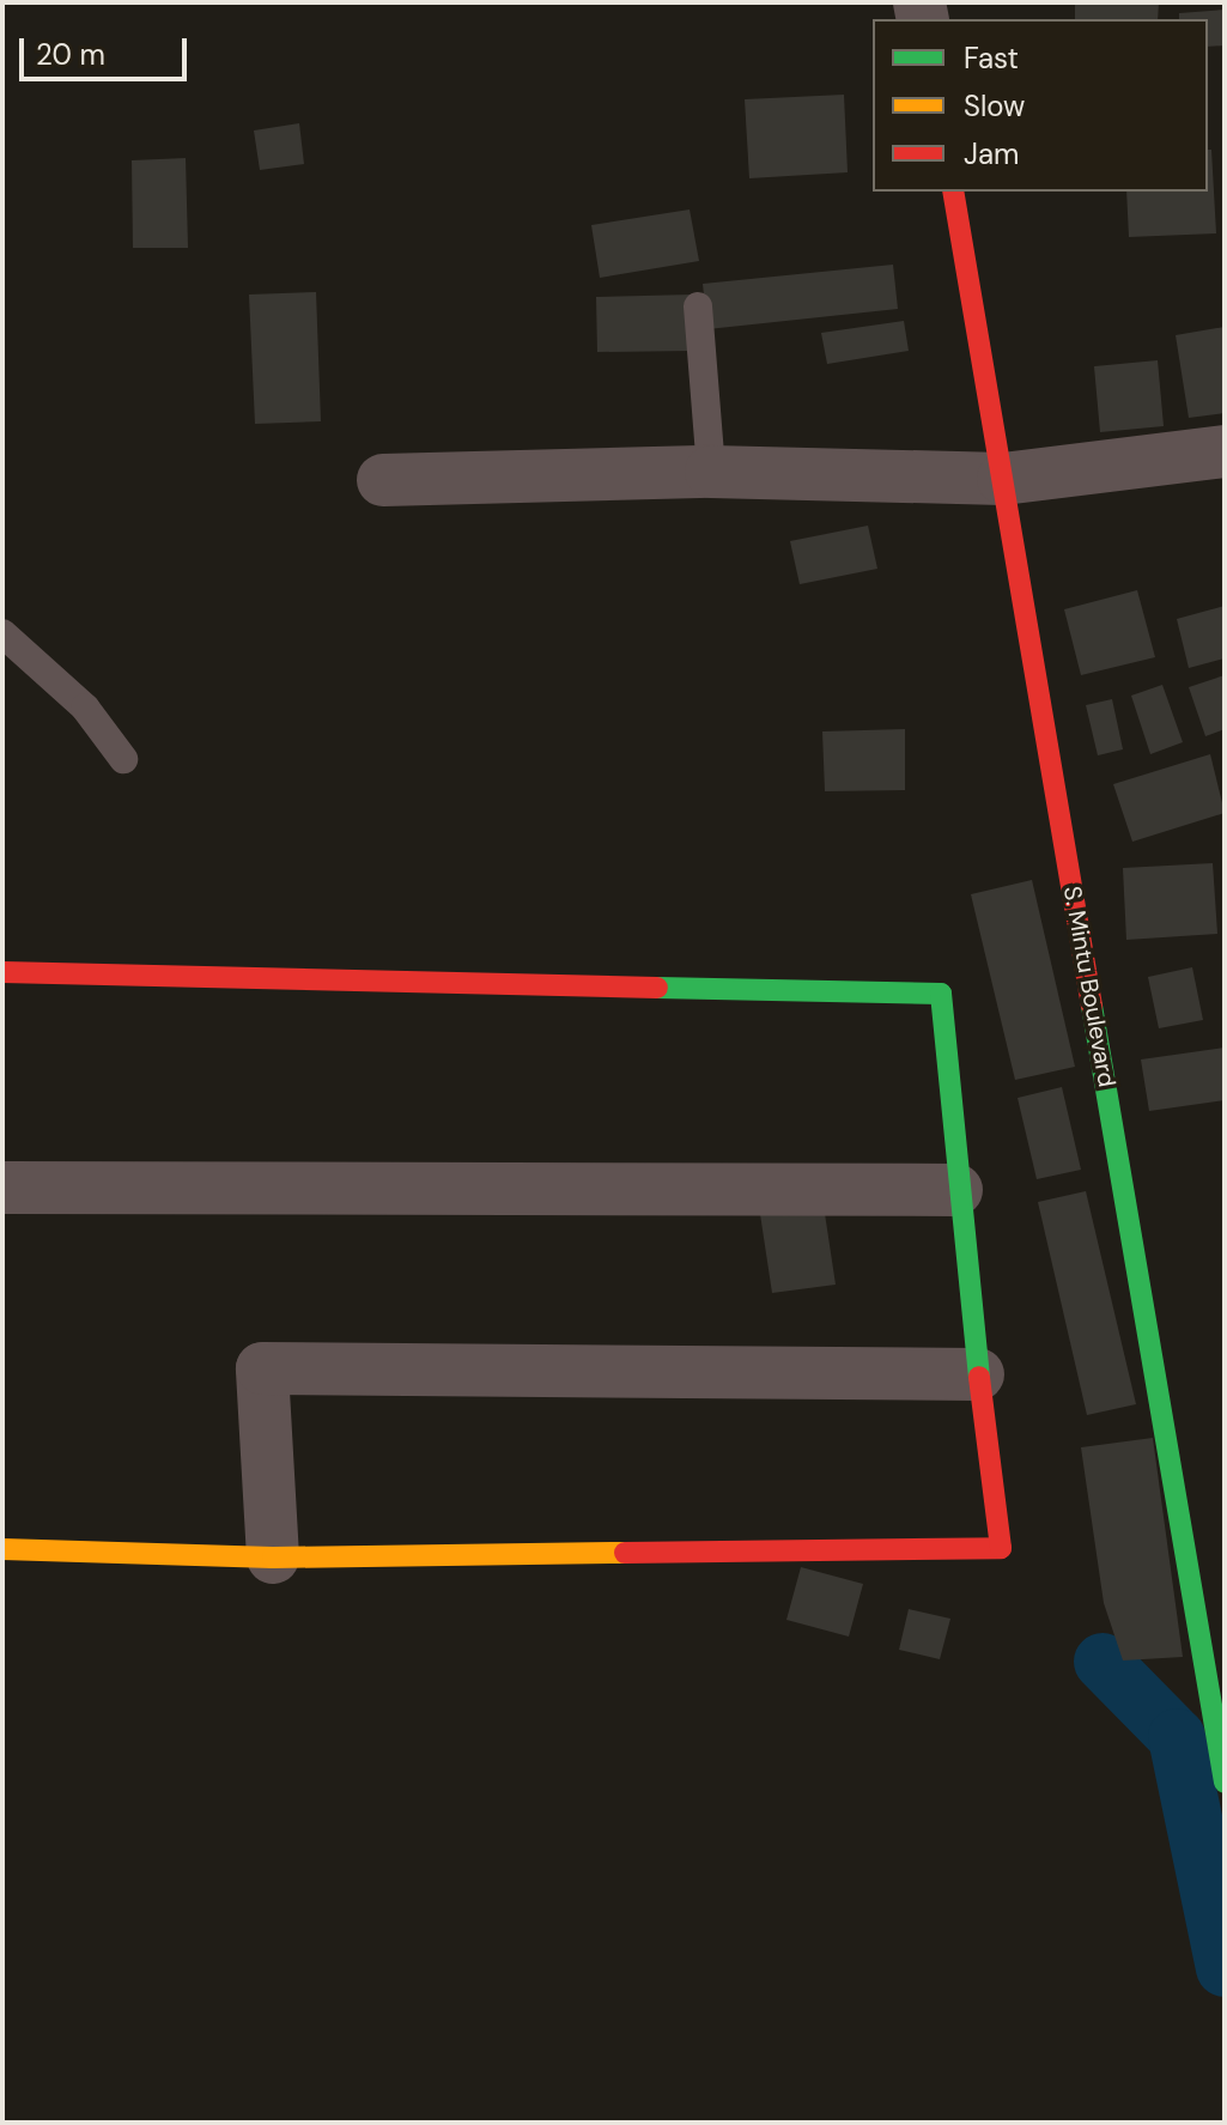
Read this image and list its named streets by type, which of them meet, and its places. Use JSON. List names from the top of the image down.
{
  "streets": {
    "street": ["S. Mintu Boulevard"]
  },
  "legend": ["Fast", "Slow", "Jam"],
  "scale_bar": "20 m"
}
